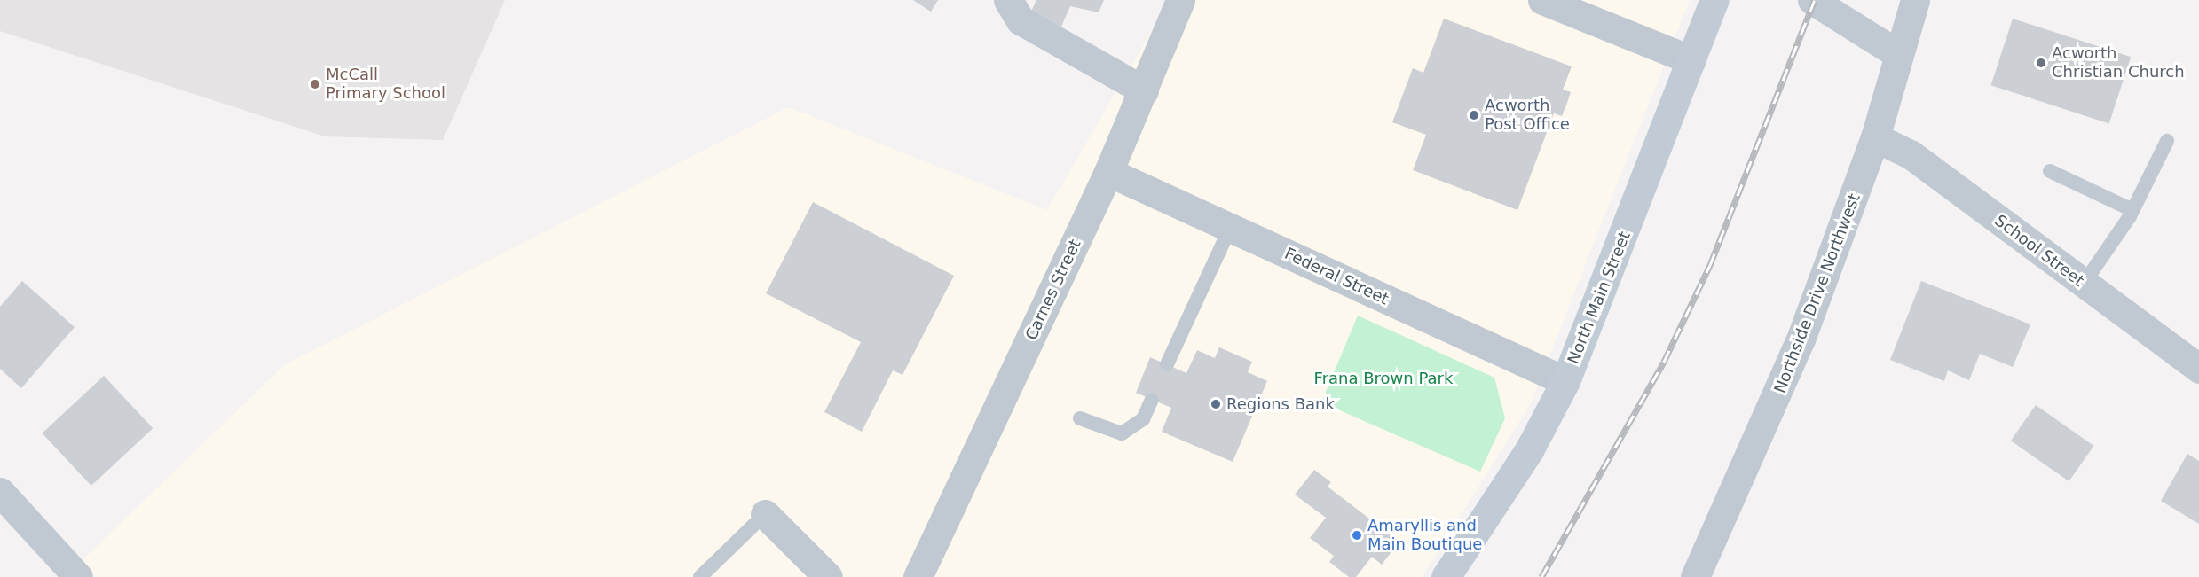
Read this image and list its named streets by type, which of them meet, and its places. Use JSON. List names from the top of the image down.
{
  "streets": {
    "main road": ["North Main Street"],
    "street": [
      "School Street",
      "Federal Street",
      "Carnes Street",
      "Northside Drive Northwest"
    ]
  },
  "crossings": [
    ["School Street", "Northside Drive Northwest"],
    ["Federal Street", "Carnes Street"],
    ["Federal Street", "North Main Street"]
  ],
  "parks": ["Frana Brown Park"],
  "places": [
    "Acworth Christian Church",
    "McCall Primary School",
    "Acworth Post Office",
    "Regions Bank",
    "Amaryllis and Main Boutique"
  ]
}
